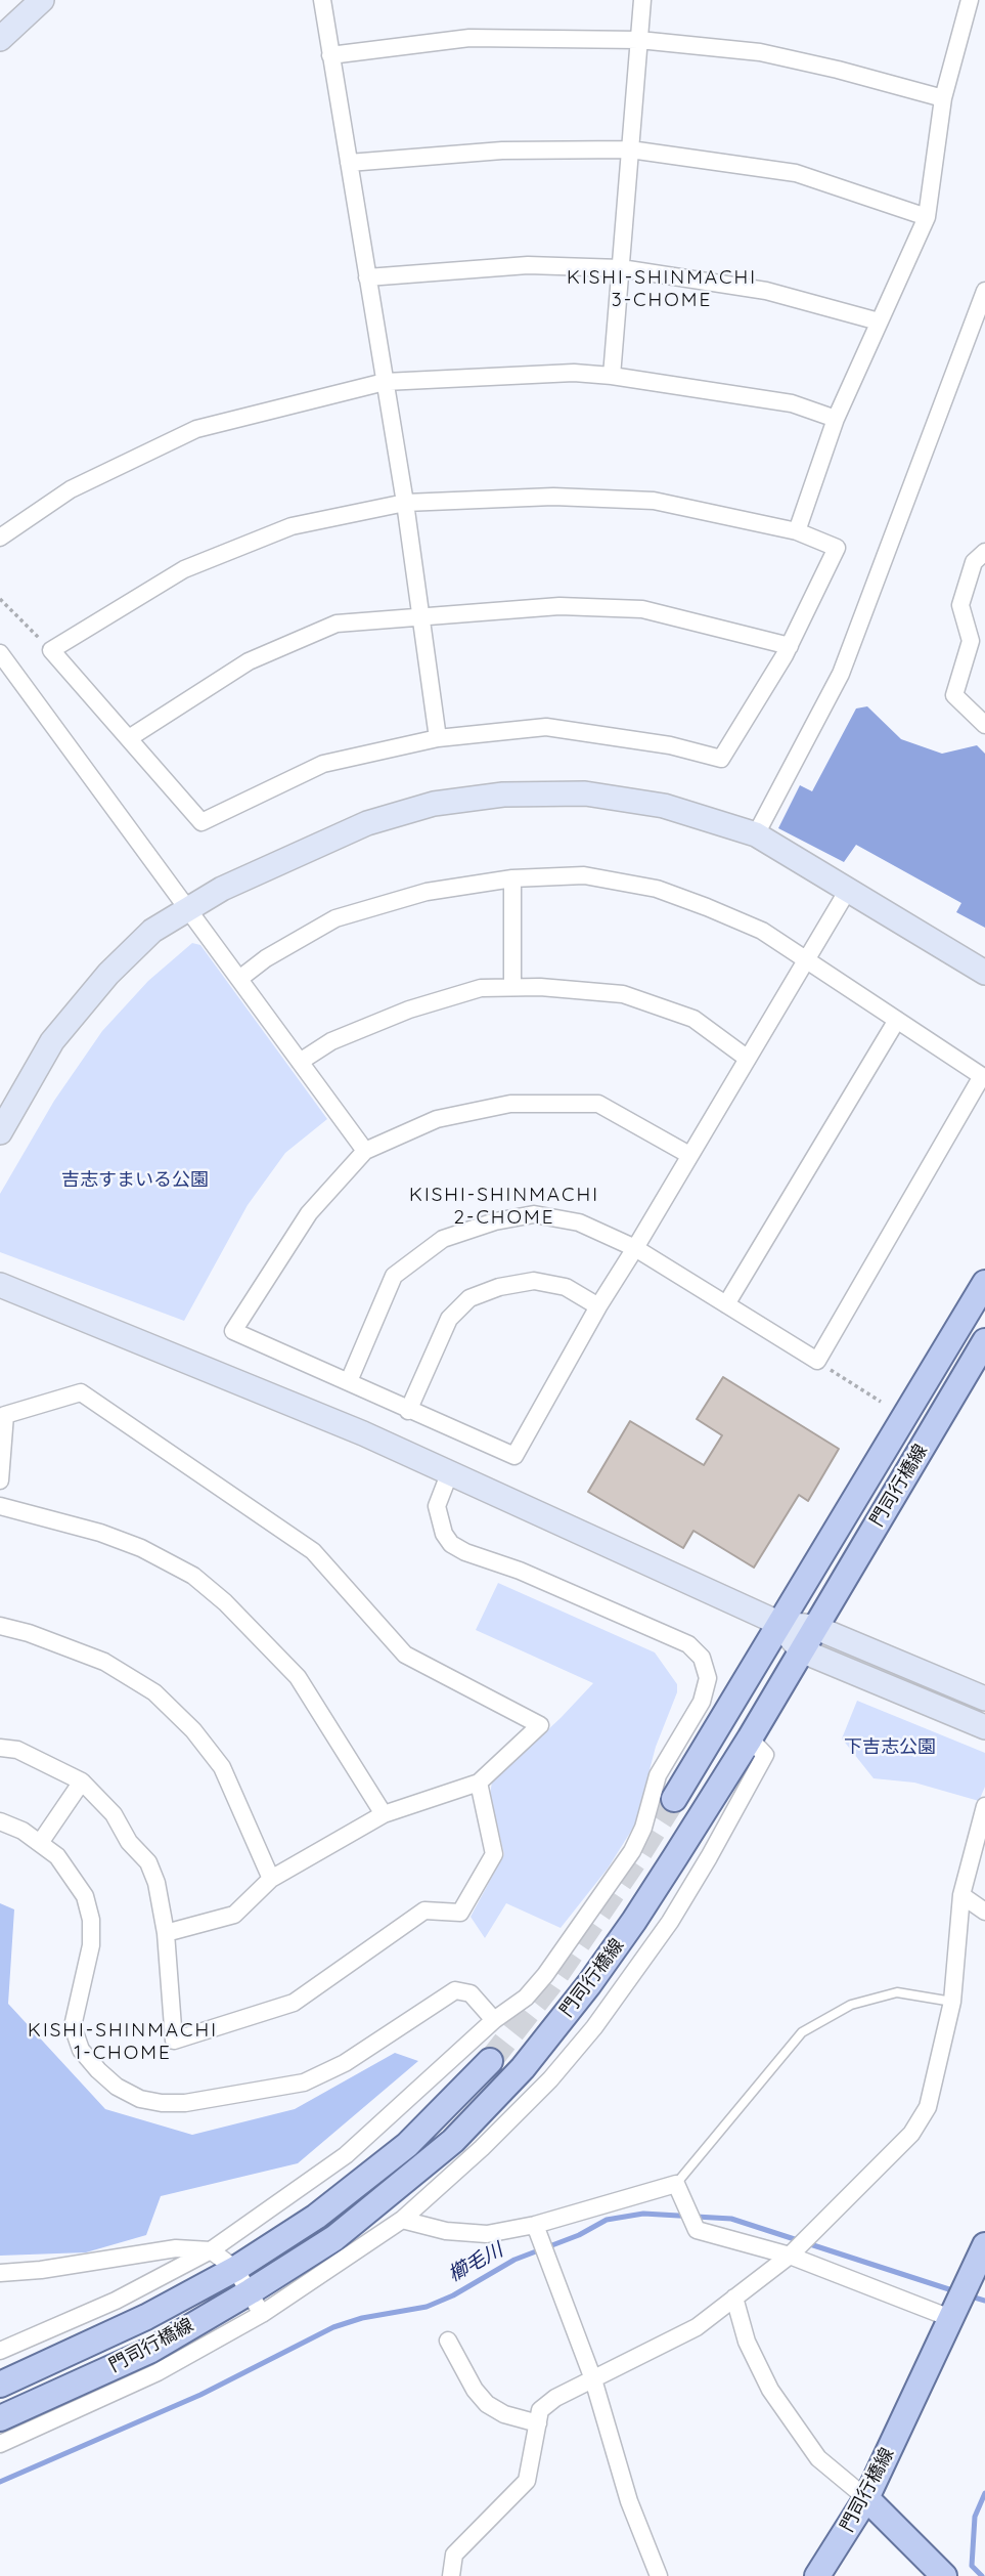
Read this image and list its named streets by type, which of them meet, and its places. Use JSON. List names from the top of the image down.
{
  "streets": {
    "main road": ["門司行橋線"]
  },
  "districts": ["KISHI-SHINMACHI 3-CHOME", "KISHI-SHINMACHI 2-CHOME", "KISHI-SHINMACHI 1-CHOME"],
  "water": ["櫛毛川"],
  "parks": ["吉志すまいる公園", "下吉志公園"]
}
